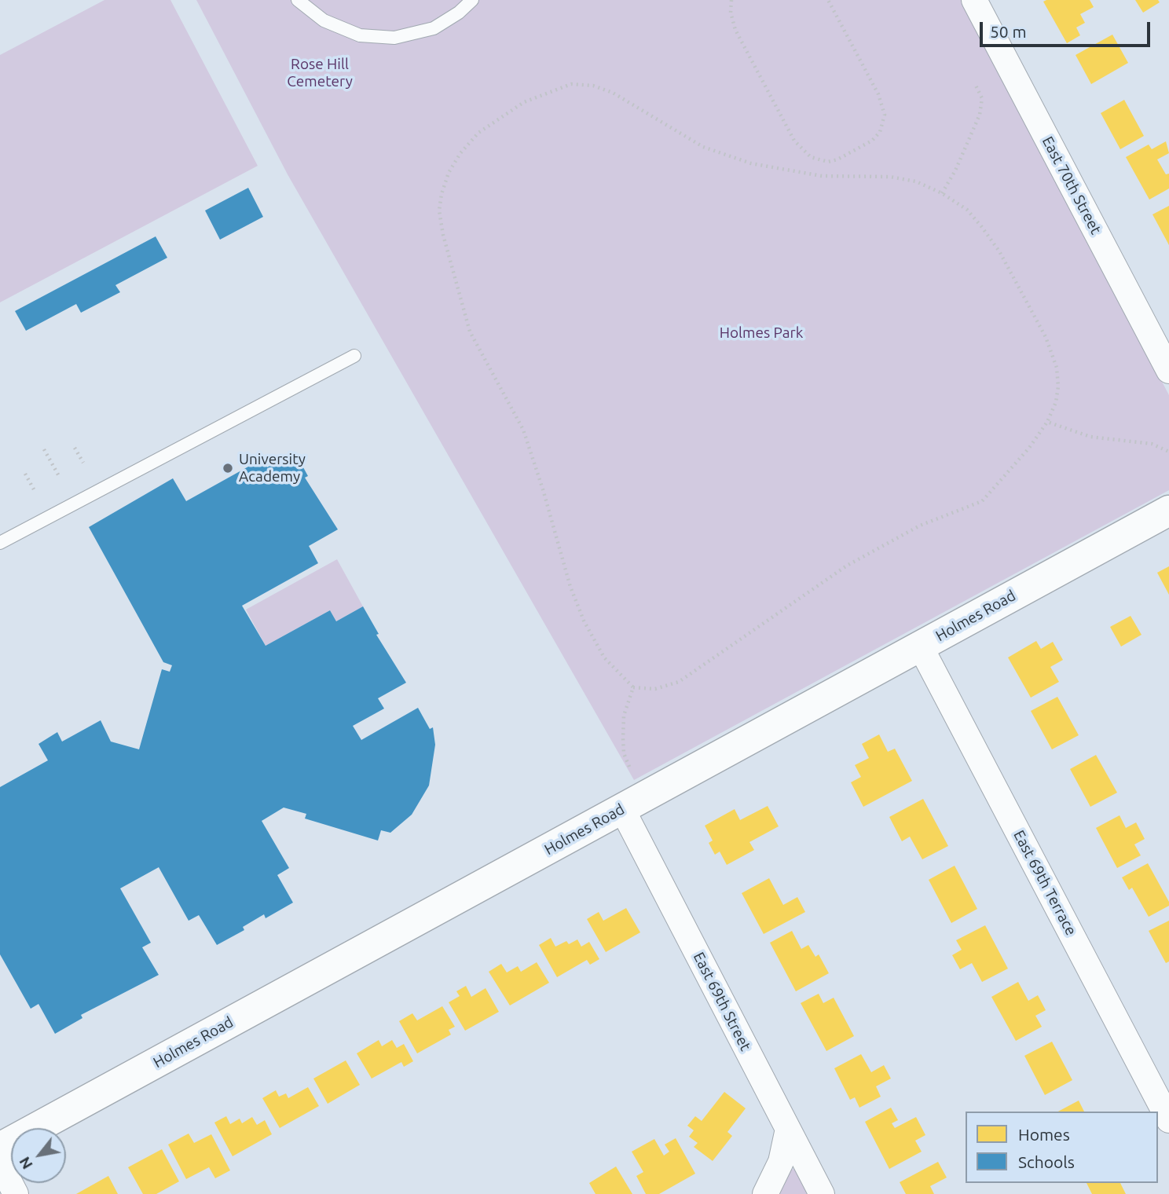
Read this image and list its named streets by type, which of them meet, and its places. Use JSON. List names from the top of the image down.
{
  "streets": {
    "main road": ["Holmes Road"],
    "street": ["East 70th Street", "East 69th Terrace", "East 69th Street"]
  },
  "crossings": [
    ["Holmes Road", "East 69th Terrace"],
    ["Holmes Road", "East 69th Street"]
  ],
  "parks": ["Rose Hill Cemetery", "Holmes Park"],
  "places": ["University Academy"],
  "legend": ["Homes", "Schools"],
  "scale_bar": "50 m",
  "north": "bottom left"
}
